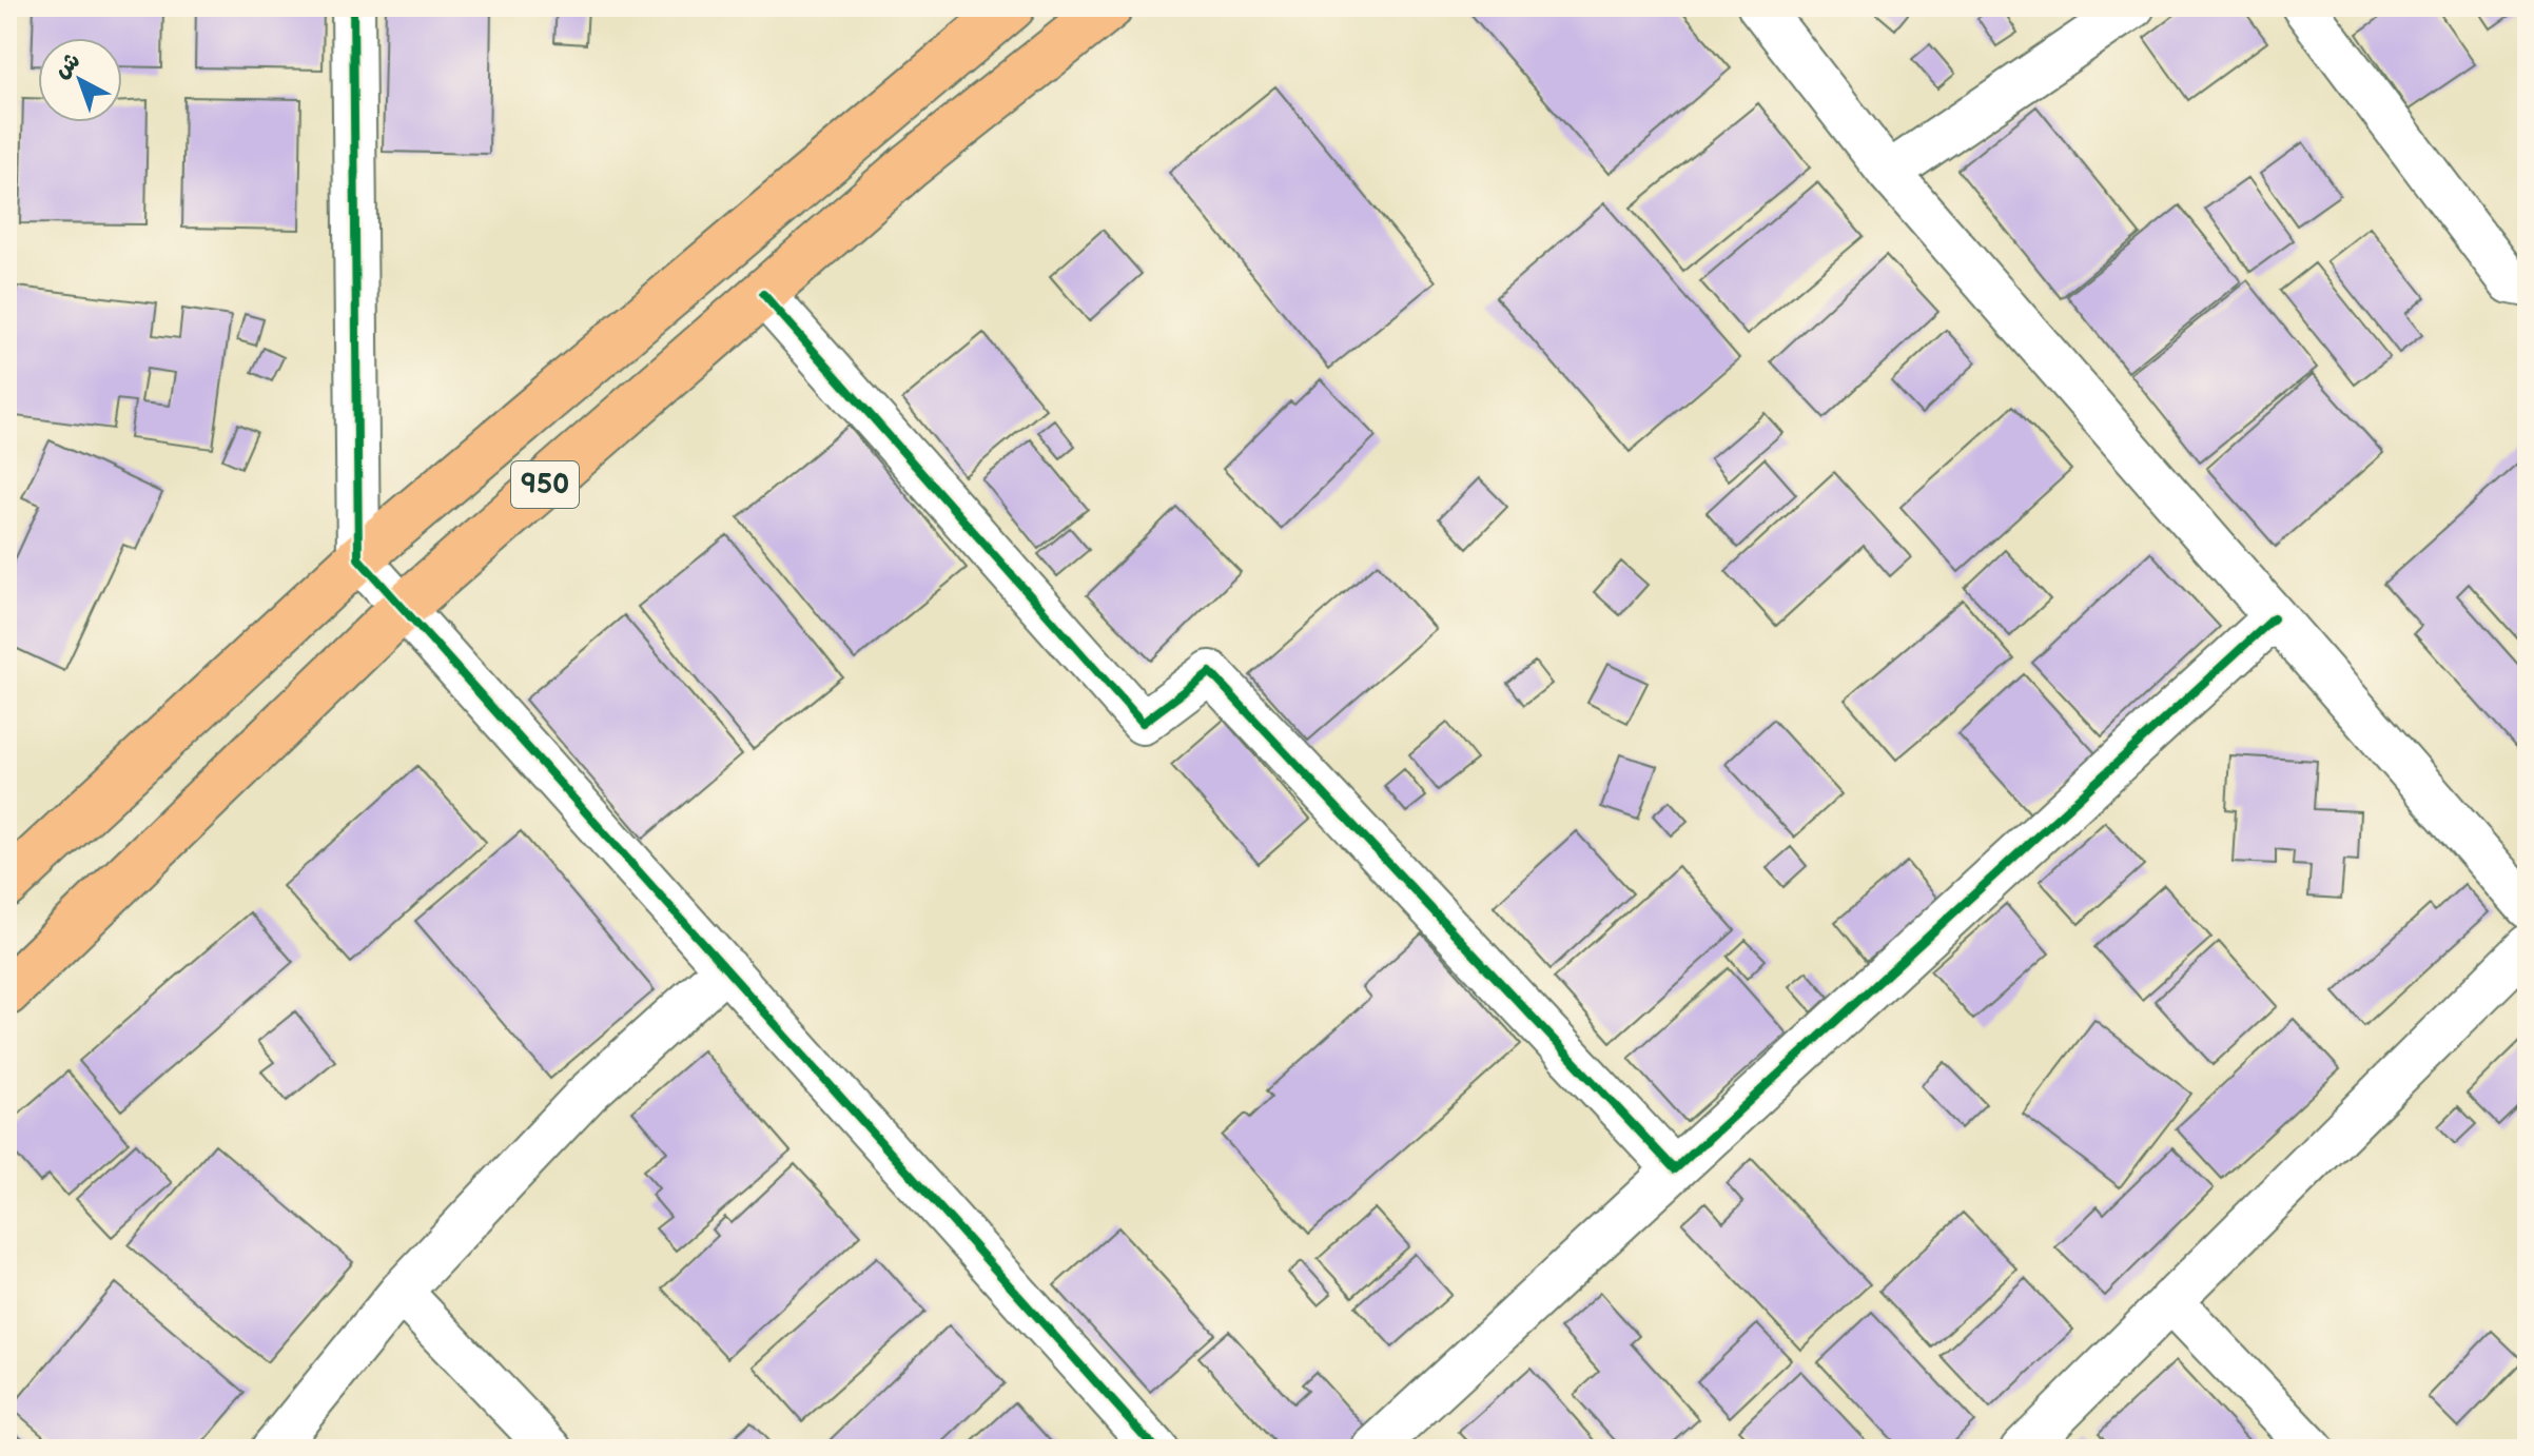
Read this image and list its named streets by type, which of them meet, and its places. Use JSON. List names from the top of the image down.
{
  "streets": {
    "main road": ["950"]
  },
  "north": "top left"
}
